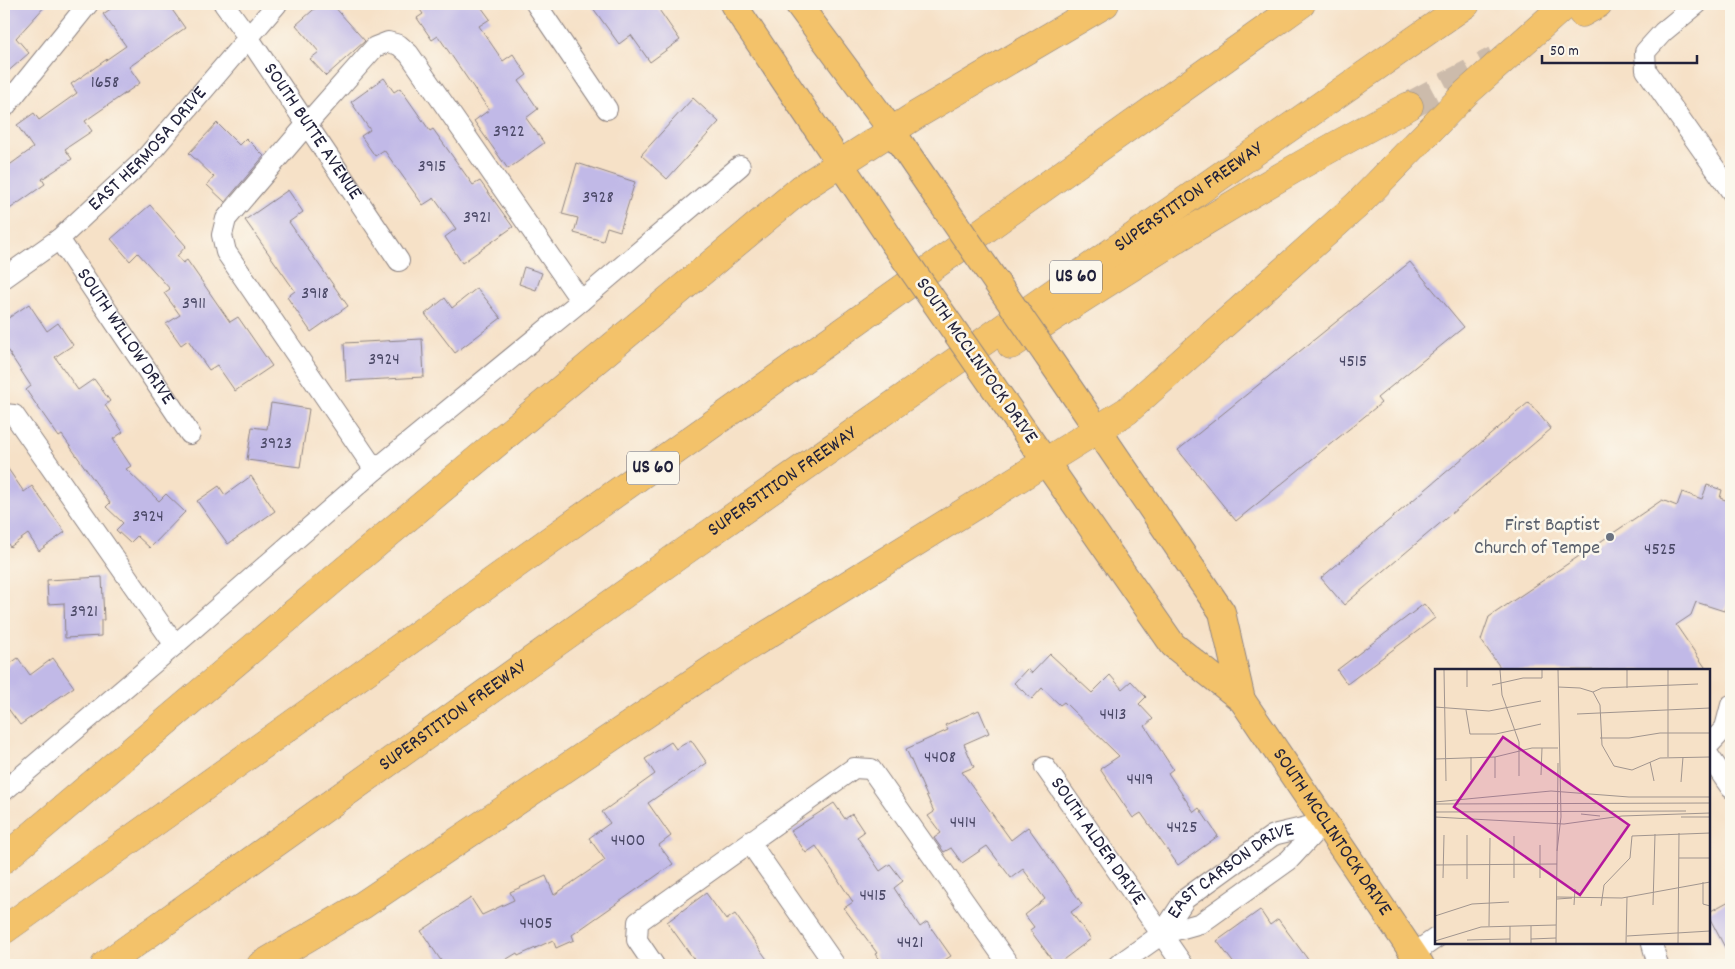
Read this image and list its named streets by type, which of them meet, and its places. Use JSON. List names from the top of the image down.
{
  "streets": {
    "highway": ["SUPERSTITION FREEWAY", "US 60"],
    "main road": ["SOUTH MCCLINTOCK DRIVE"],
    "street": [
      "SOUTH BUTTE AVENUE",
      "EAST HERMOSA DRIVE",
      "SOUTH WILLOW DRIVE",
      "SOUTH ALDER DRIVE",
      "EAST CARSON DRIVE"
    ]
  },
  "crossings": [
    ["SOUTH BUTTE AVENUE", "EAST HERMOSA DRIVE"],
    ["EAST HERMOSA DRIVE", "SOUTH WILLOW DRIVE"],
    ["SOUTH MCCLINTOCK DRIVE", "EAST CARSON DRIVE"],
    ["SOUTH ALDER DRIVE", "EAST CARSON DRIVE"]
  ],
  "places": ["First Baptist Church of Tempe"],
  "house_numbers": [
    "1658",
    "3922",
    "3915",
    "3928",
    "3921",
    "3918",
    "3911",
    "3924",
    "4515",
    "3923",
    "3924",
    "4525",
    "3921",
    "4413",
    "4408",
    "4419",
    "4414",
    "4425",
    "4400",
    "4415",
    "4405",
    "4421"
  ],
  "scale_bar": "50 m"
}
